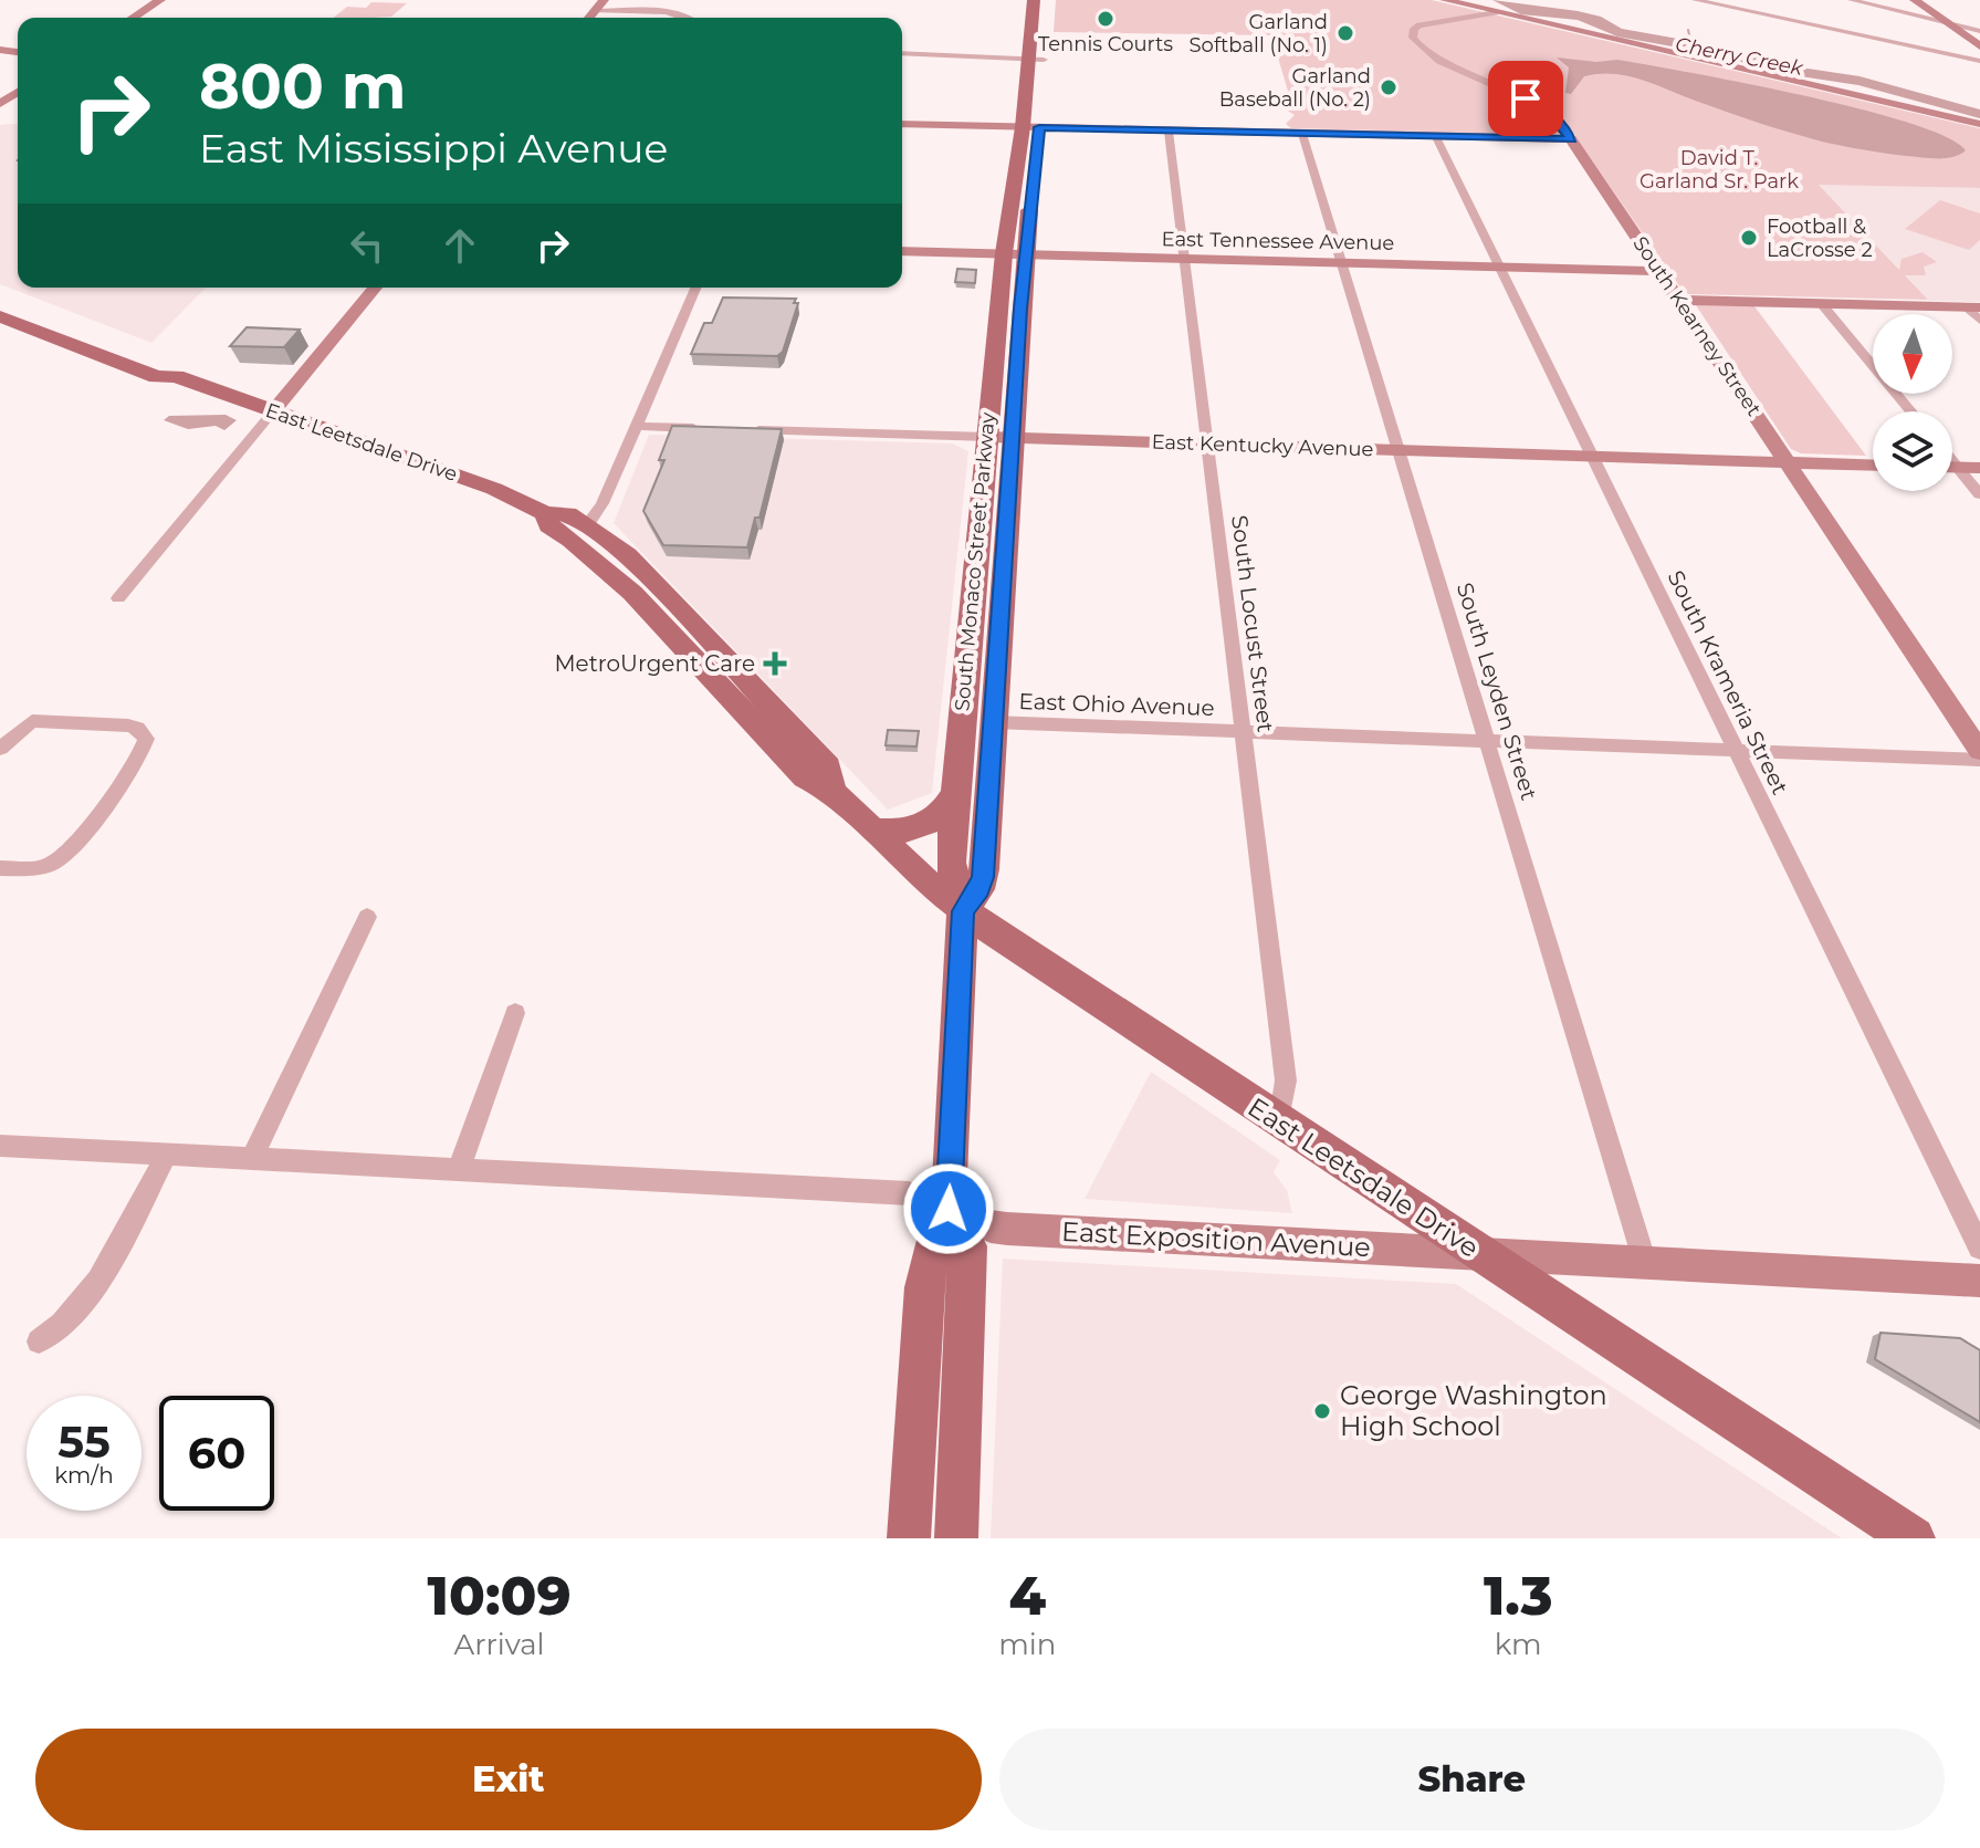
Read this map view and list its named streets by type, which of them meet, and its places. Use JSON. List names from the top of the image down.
{
  "streets": {
    "main road": ["East Leetsdale Drive", "South Monaco Street Parkway"],
    "street": [
      "East Tennessee Avenue",
      "South Kearney Street",
      "East Kentucky Avenue",
      "South Locust Street",
      "South Krameria Street",
      "South Leyden Street",
      "East Ohio Avenue",
      "East Exposition Avenue"
    ]
  },
  "crossings": [
    ["East Tennessee Avenue", "South Kearney Street"],
    ["East Tennessee Avenue", "South Monaco Street Parkway"],
    ["East Tennessee Avenue", "South Locust Street"],
    ["East Tennessee Avenue", "South Krameria Street"],
    ["East Tennessee Avenue", "South Leyden Street"],
    ["South Kearney Street", "East Kentucky Avenue"],
    ["East Leetsdale Drive", "South Monaco Street Parkway"],
    ["East Leetsdale Drive", "South Locust Street"],
    ["East Leetsdale Drive", "East Exposition Avenue"],
    ["East Kentucky Avenue", "South Monaco Street Parkway"],
    ["East Kentucky Avenue", "South Locust Street"],
    ["East Kentucky Avenue", "South Krameria Street"],
    ["East Kentucky Avenue", "South Leyden Street"],
    ["South Monaco Street Parkway", "East Ohio Avenue"],
    ["South Monaco Street Parkway", "East Exposition Avenue"],
    ["South Locust Street", "East Ohio Avenue"],
    ["South Krameria Street", "East Ohio Avenue"],
    ["South Leyden Street", "East Ohio Avenue"],
    ["South Leyden Street", "East Exposition Avenue"]
  ],
  "water": ["Cherry Creek"],
  "parks": ["David T. Garland Sr. Park"],
  "places": {
    "other": [
      "Tennis Courts",
      "Garland Softball (No. 1)",
      "Garland Baseball (No. 2)",
      "Football & LaCrosse 2",
      "George Washington High School"
    ],
    "health": ["MetroUrgent Care"]
  },
  "north": "bottom",
  "page": {
    "turn": ["800 m", "East Mississippi Avenue"],
    "speed": "55 km/h",
    "limit": "60",
    "eta": [
      "10:09",
      "Arrival",
      "4",
      "min",
      "1.3",
      "km"
    ],
    "buttons": ["Exit", "Share"]
  }
}
